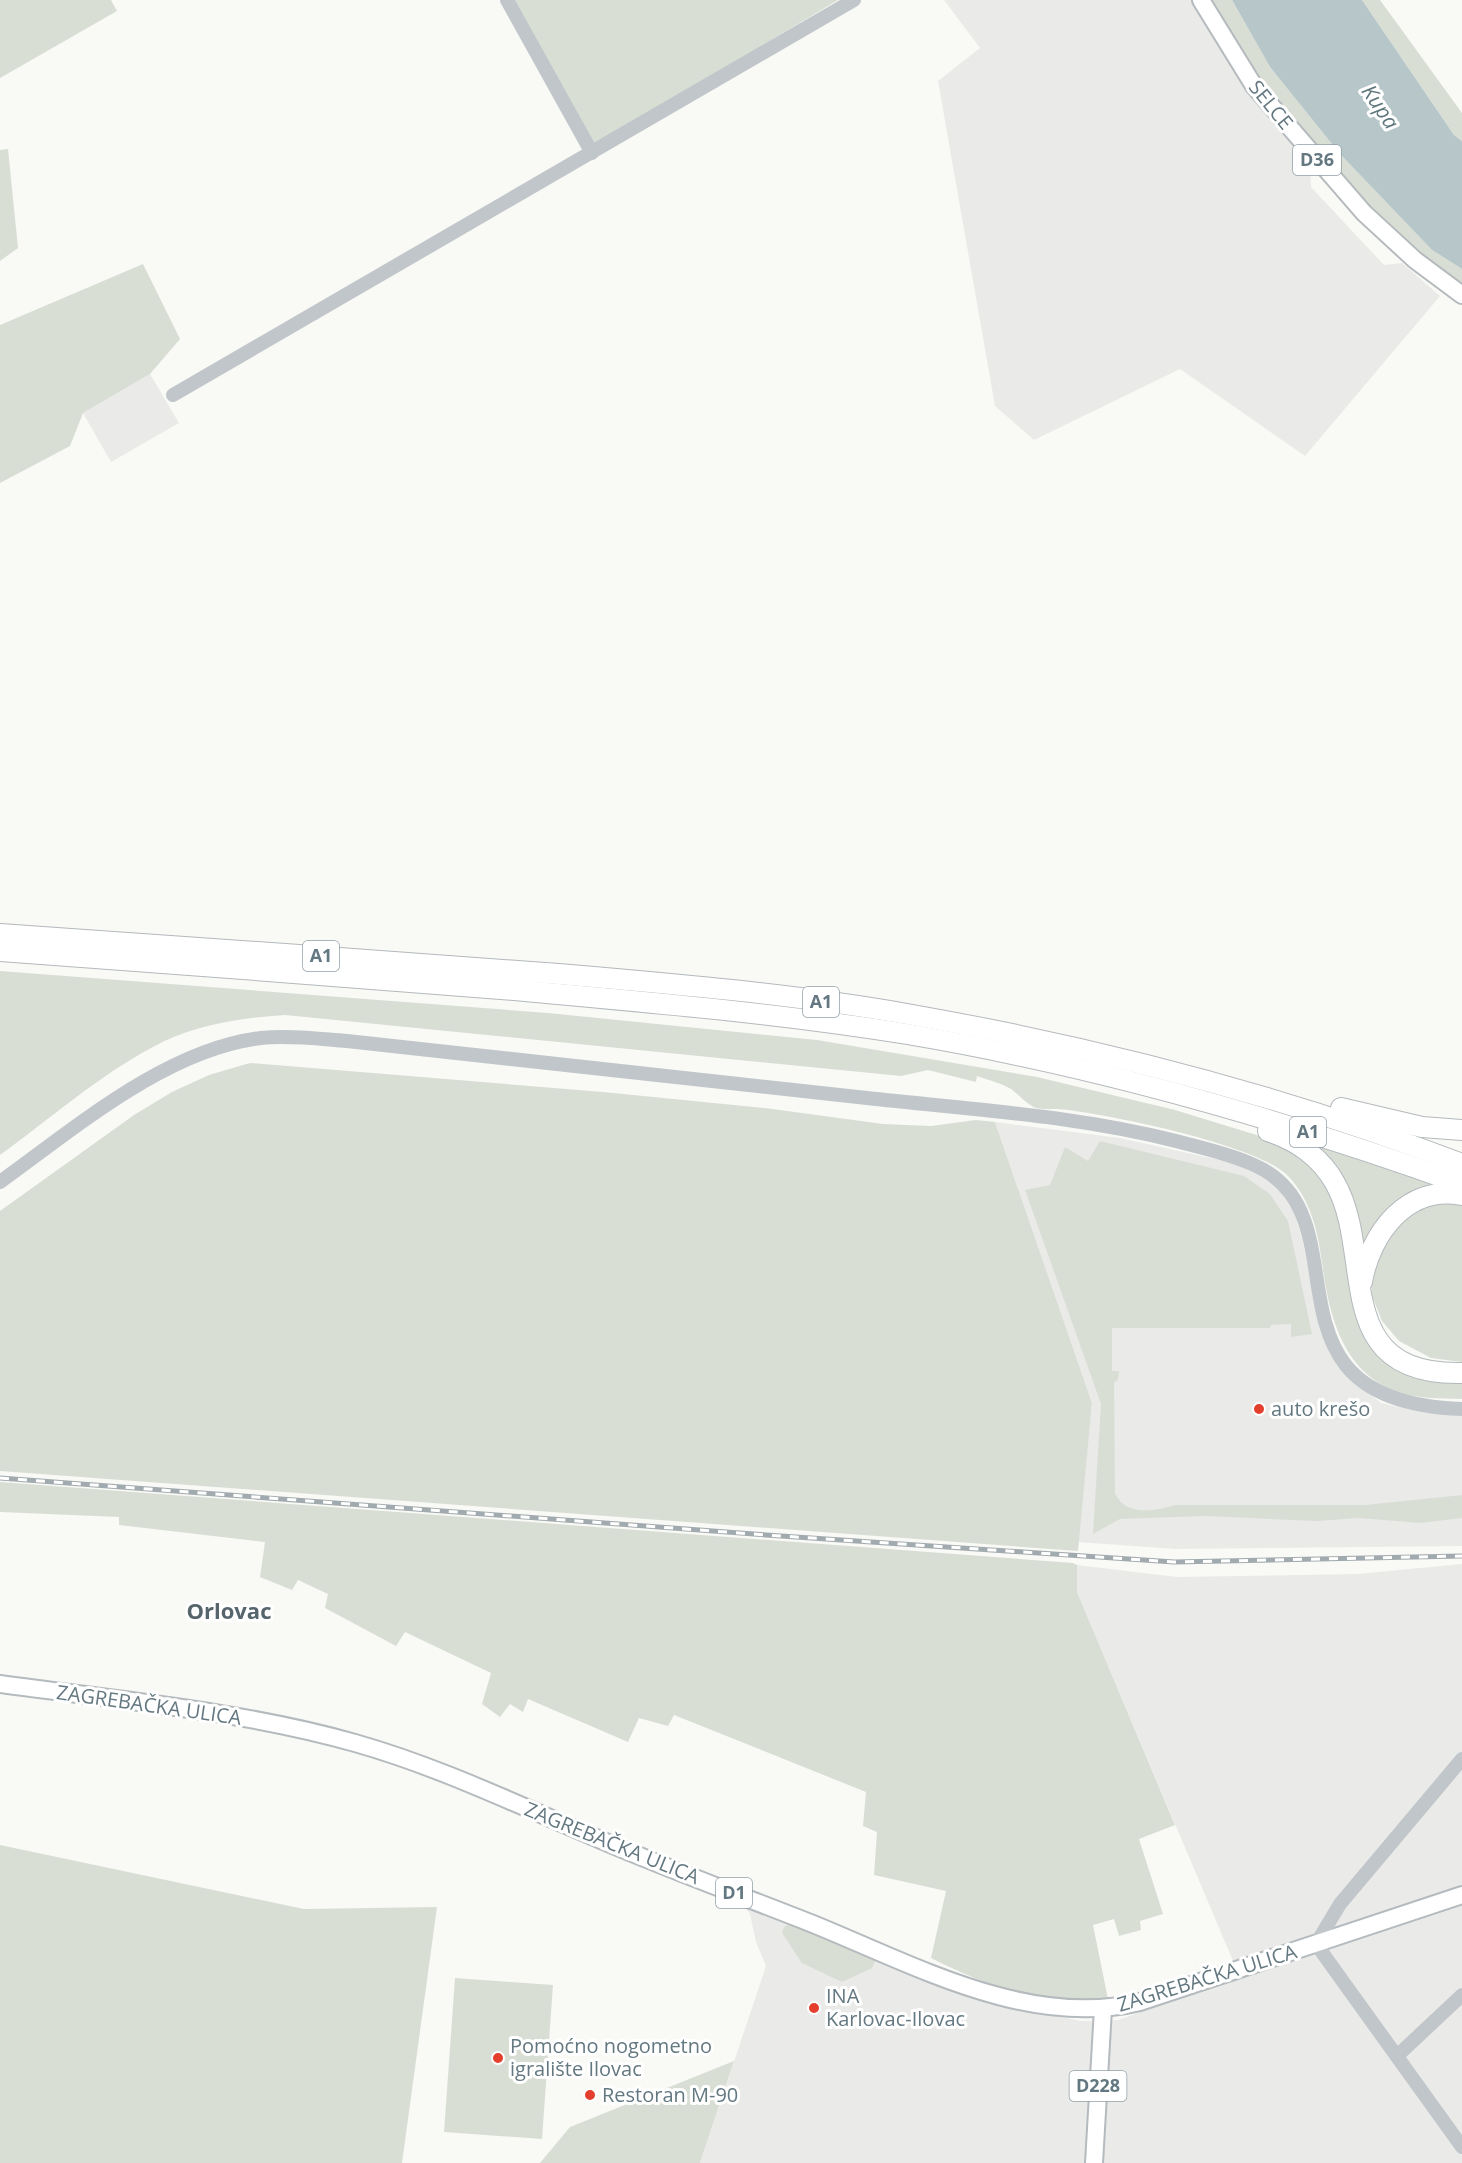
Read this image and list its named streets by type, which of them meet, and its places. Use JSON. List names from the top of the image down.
{
  "streets": {
    "highway": ["A1"],
    "main road": [
      "SELCE",
      "D36",
      "ZAGREBAČKA ULICA",
      "D1",
      "D228"
    ]
  },
  "crossings": [
    ["ZAGREBAČKA ULICA", "D228"]
  ],
  "districts": ["Orlovac"],
  "water": ["Kupa"],
  "places": [
    "auto krešo",
    "INA Karlovac-Ilovac",
    "Pomoćno nogometno igralište Ilovac",
    "Restoran M-90"
  ]
}
